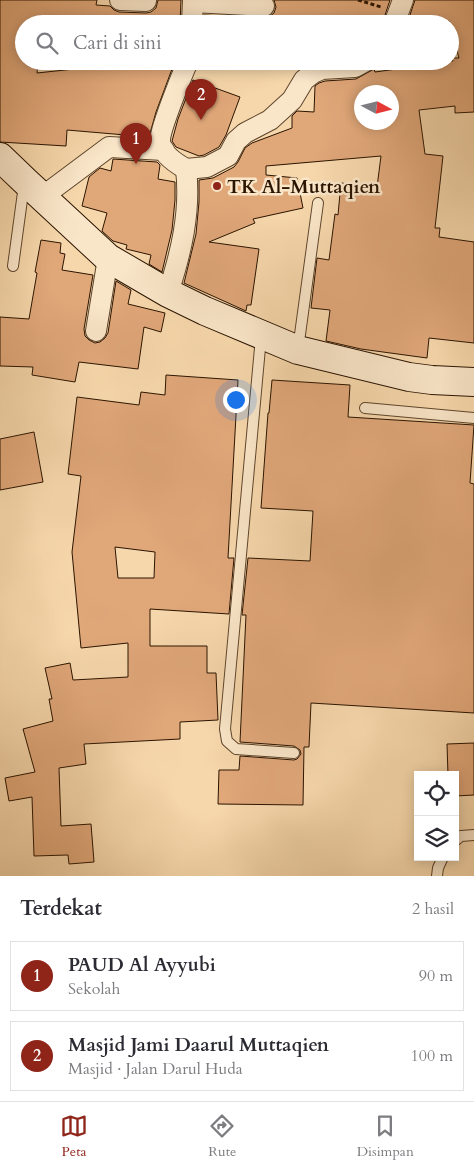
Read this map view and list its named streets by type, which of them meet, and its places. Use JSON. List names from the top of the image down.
{
  "places": ["TK Al-Muttaqien"],
  "north": "right",
  "page": {
    "search": "Cari di sini",
    "pins": ["2", "1"],
    "heading": ["Terdekat", "2 hasil"],
    "list": [
      {
        "mark": "1",
        "name": "PAUD Al Ayyubi",
        "note": "Sekolah",
        "value": "90 m"
      },
      {
        "mark": "2",
        "name": "Masjid Jami Daarul Muttaqien",
        "note": "Masjid · Jalan Darul Huda",
        "value": "100 m"
      }
    ],
    "nav": ["Peta", "Rute", "Disimpan"]
  }
}
